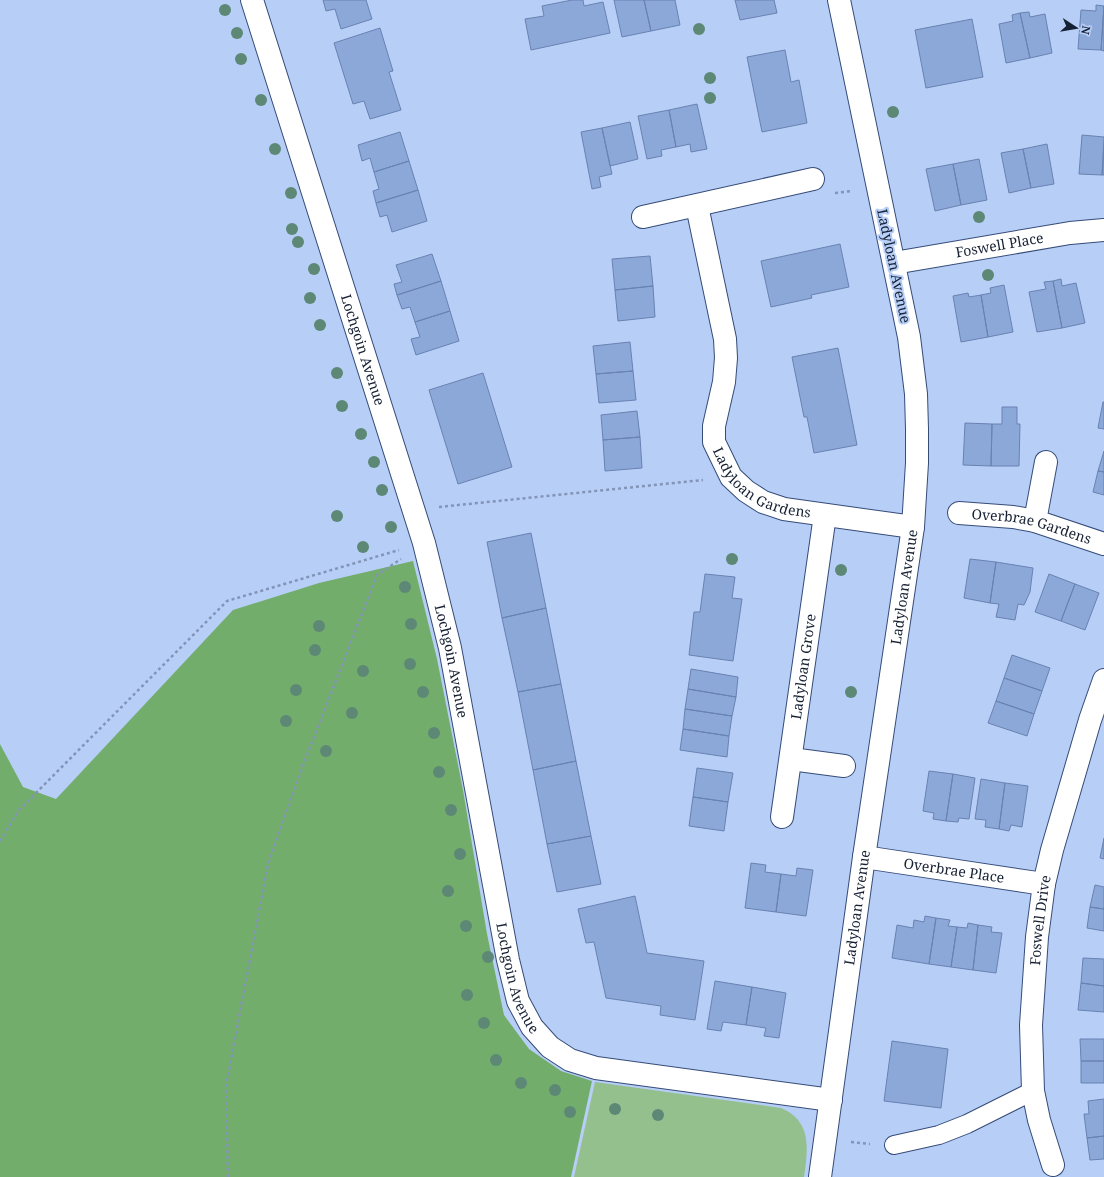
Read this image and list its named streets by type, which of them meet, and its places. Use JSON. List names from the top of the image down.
{
  "streets": {
    "street": [
      "Foswell Place",
      "Ladyloan Avenue",
      "Lochgoin Avenue",
      "Ladyloan Gardens",
      "Overbrae Gardens",
      "Ladyloan Grove",
      "Overbrae Place",
      "Foswell Drive"
    ]
  },
  "crossings": [
    ["Foswell Place", "Ladyloan Avenue"],
    ["Ladyloan Avenue", "Lochgoin Avenue"],
    ["Ladyloan Avenue", "Ladyloan Gardens"],
    ["Ladyloan Avenue", "Overbrae Place"],
    ["Ladyloan Gardens", "Ladyloan Grove"],
    ["Overbrae Place", "Foswell Drive"]
  ],
  "north": "right"
}
